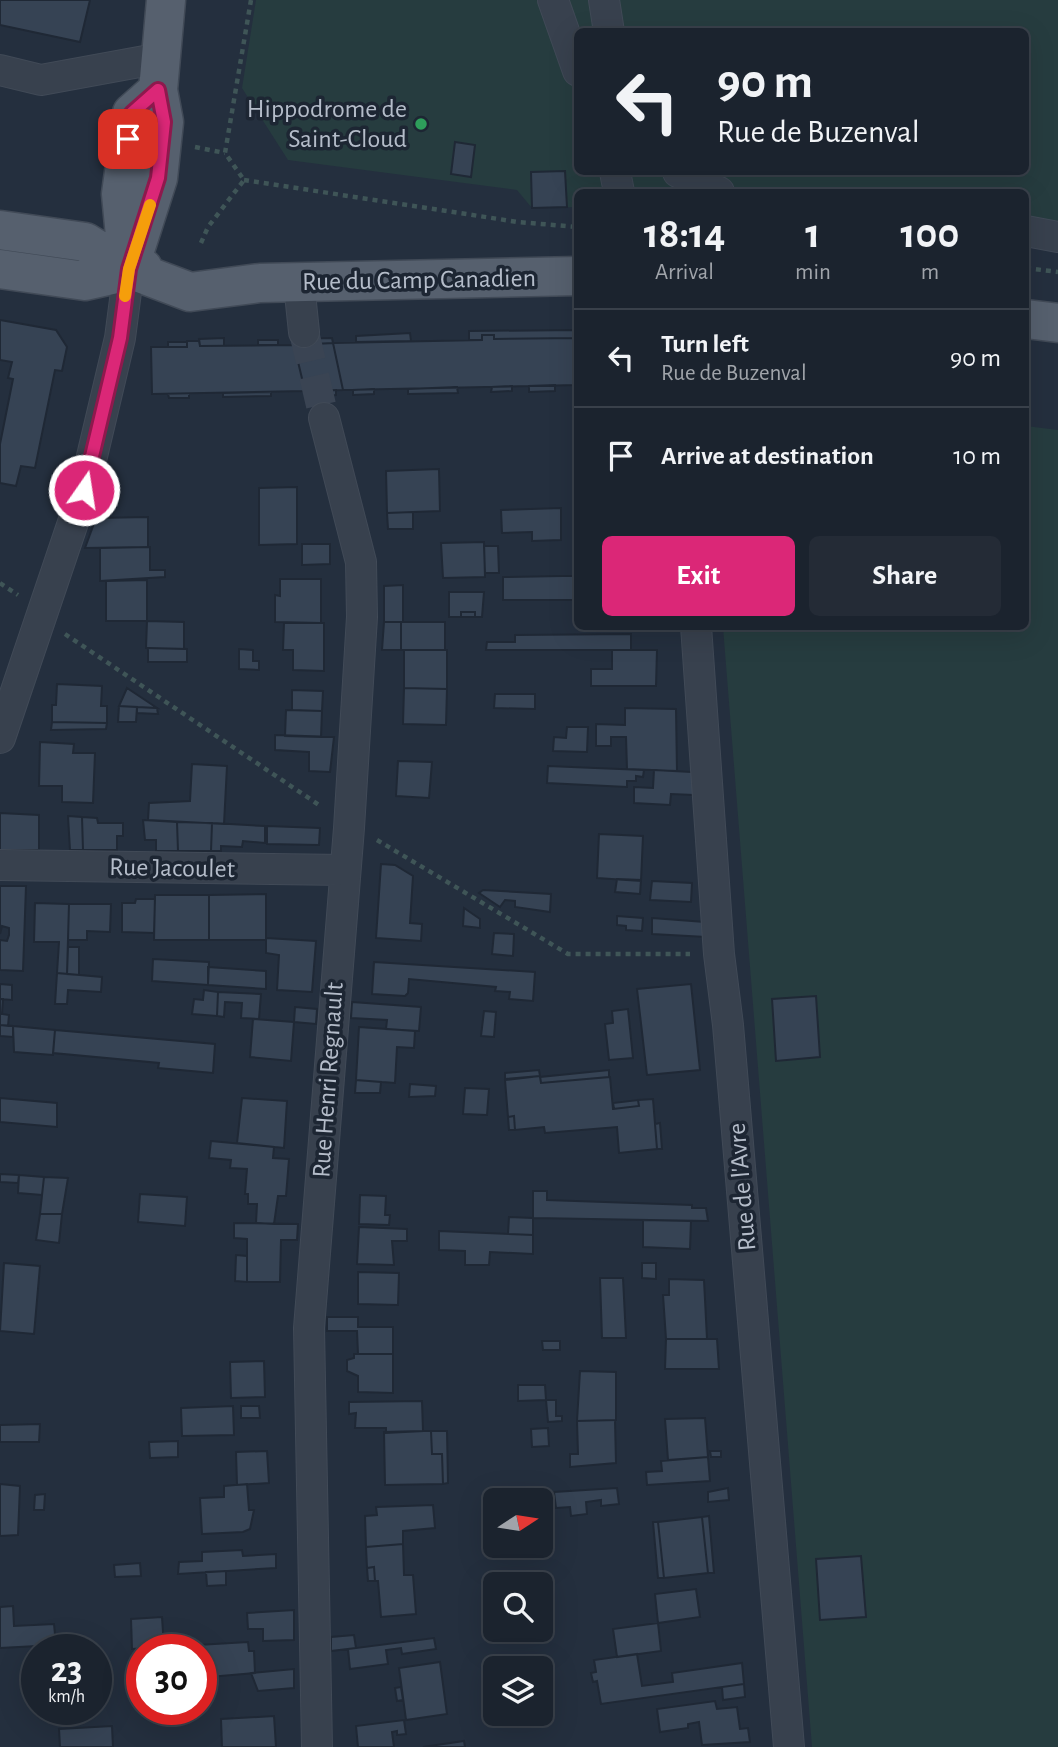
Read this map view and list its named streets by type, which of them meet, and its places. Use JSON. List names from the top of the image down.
{
  "streets": {
    "main road": ["Rue du Camp Canadien"],
    "street": ["Rue Jacoulet", "Rue Henri Regnault", "Rue de l'Avre"]
  },
  "crossings": [
    ["Rue Jacoulet", "Rue Henri Regnault"]
  ],
  "places": ["Hippodrome de Saint-Cloud"],
  "north": "right",
  "page": {
    "turn": ["90 m", "Rue de Buzenval"],
    "eta": [
      "18:14",
      "Arrival",
      "1",
      "min",
      "100",
      "m"
    ],
    "list": [
      {
        "name": "Turn left",
        "note": "Rue de Buzenval",
        "value": "90 m"
      },
      {
        "name": "Arrive at destination",
        "value": "10 m"
      }
    ],
    "buttons": ["Exit", "Share"],
    "speed": "23 km/h",
    "limit": "30"
  }
}
